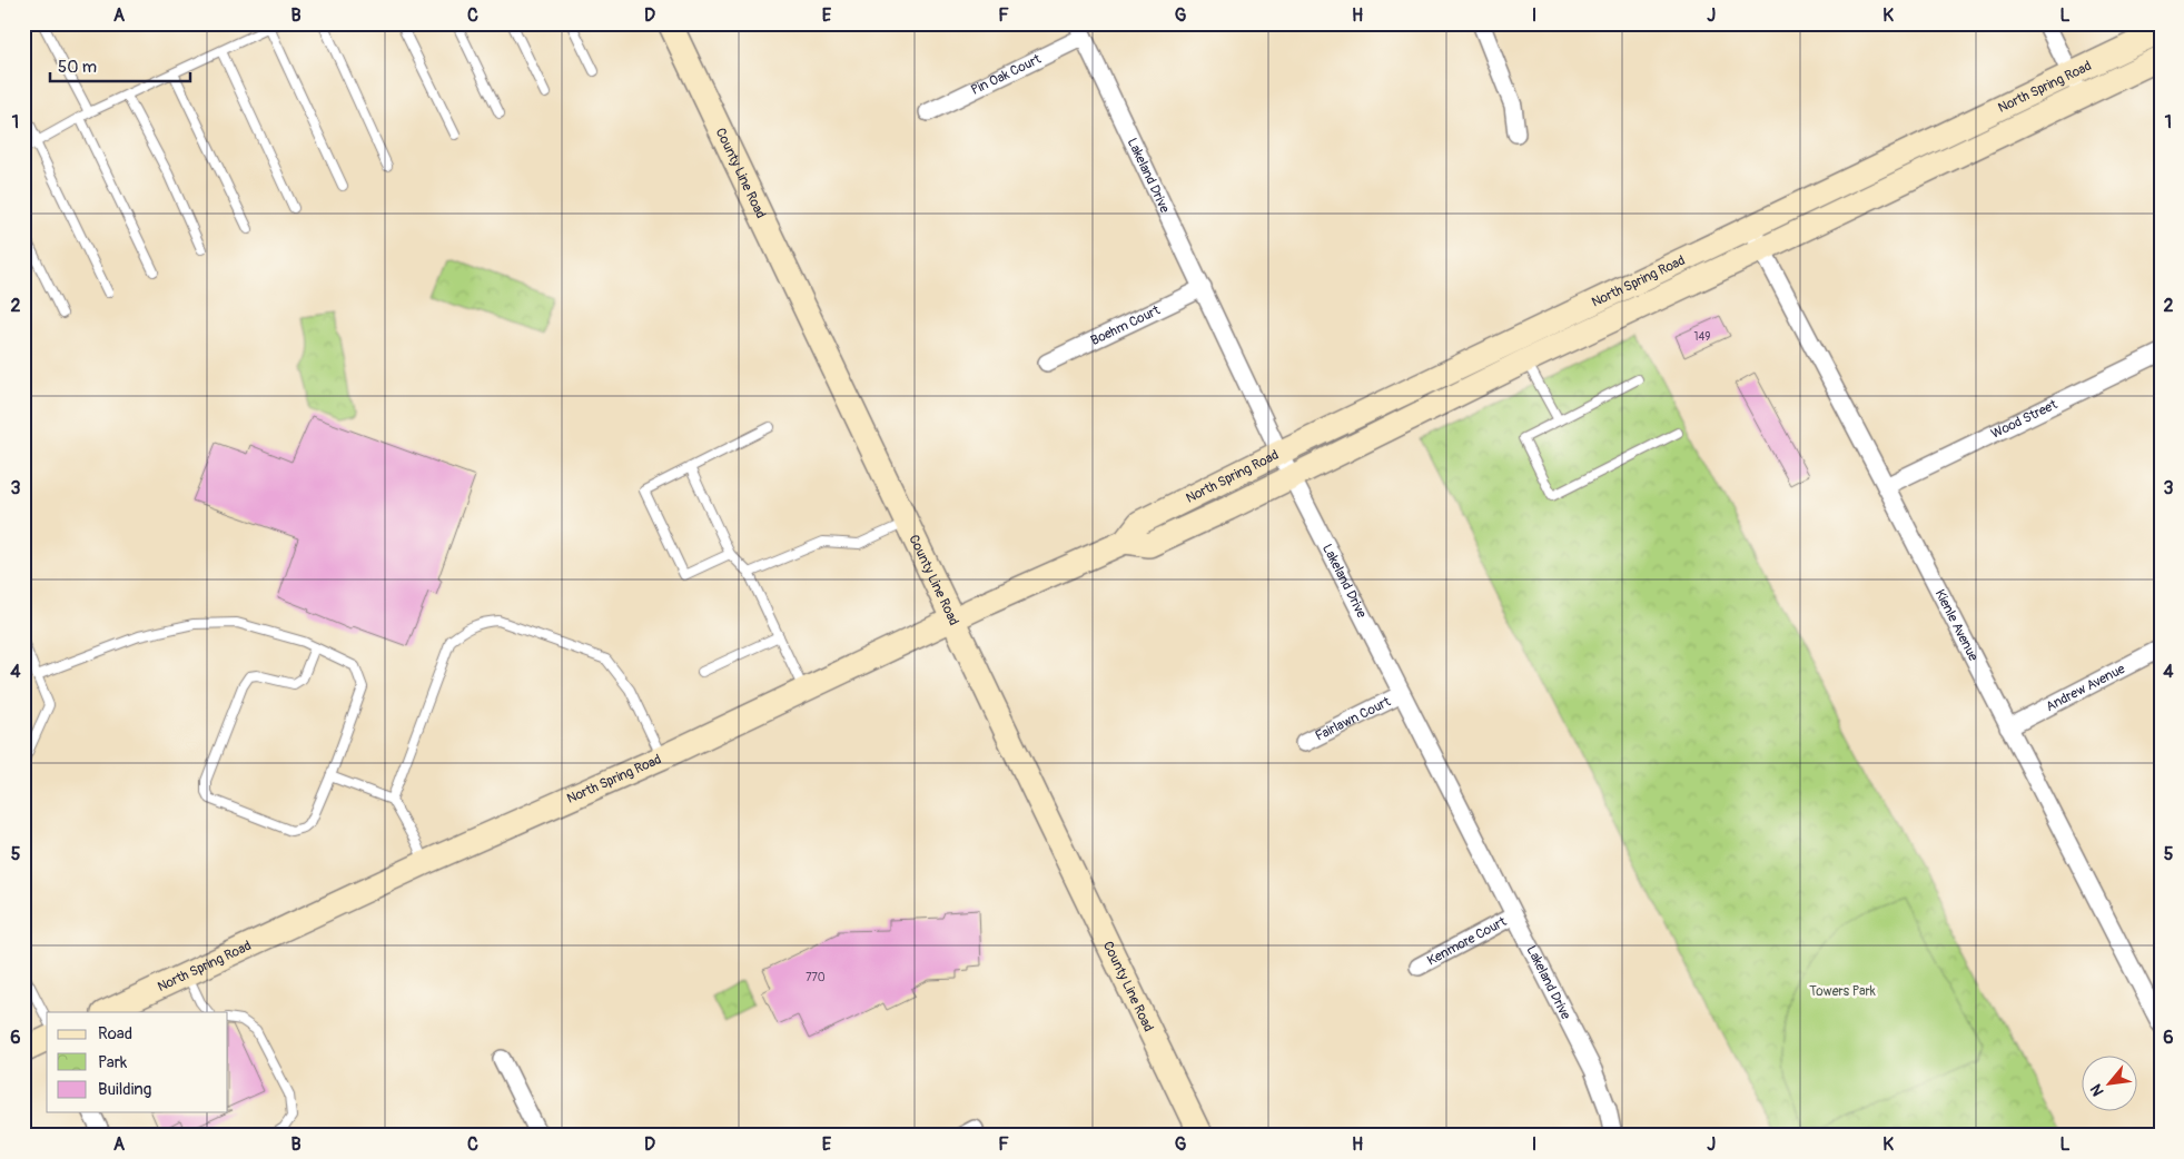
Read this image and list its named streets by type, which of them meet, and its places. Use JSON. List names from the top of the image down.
{
  "streets": {
    "main road": ["North Spring Road", "County Line Road"],
    "street": [
      "Pin Oak Court",
      "Lakeland Drive",
      "Boehm Court",
      "Wood Street",
      "Kienle Avenue",
      "Andrew Avenue",
      "Fairlawn Court",
      "Kenmore Court"
    ]
  },
  "crossings": [
    ["Pin Oak Court", "Lakeland Drive"],
    ["North Spring Road", "County Line Road"],
    ["North Spring Road", "Lakeland Drive"],
    ["North Spring Road", "Kienle Avenue"],
    ["Lakeland Drive", "Boehm Court"],
    ["Lakeland Drive", "Fairlawn Court"],
    ["Lakeland Drive", "Kenmore Court"],
    ["Wood Street", "Kienle Avenue"],
    ["Kienle Avenue", "Andrew Avenue"]
  ],
  "parks": ["Towers Park"],
  "house_numbers": ["149", "770"],
  "legend": ["Road", "Park", "Building"],
  "scale_bar": "50 m",
  "north": "bottom left",
  "grid": {
    "columns": [
      "A",
      "B",
      "C",
      "D",
      "E",
      "F",
      "G",
      "H",
      "I",
      "J",
      "K",
      "L"
    ],
    "rows": [
      "1",
      "2",
      "3",
      "4",
      "5",
      "6"
    ]
  }
}
